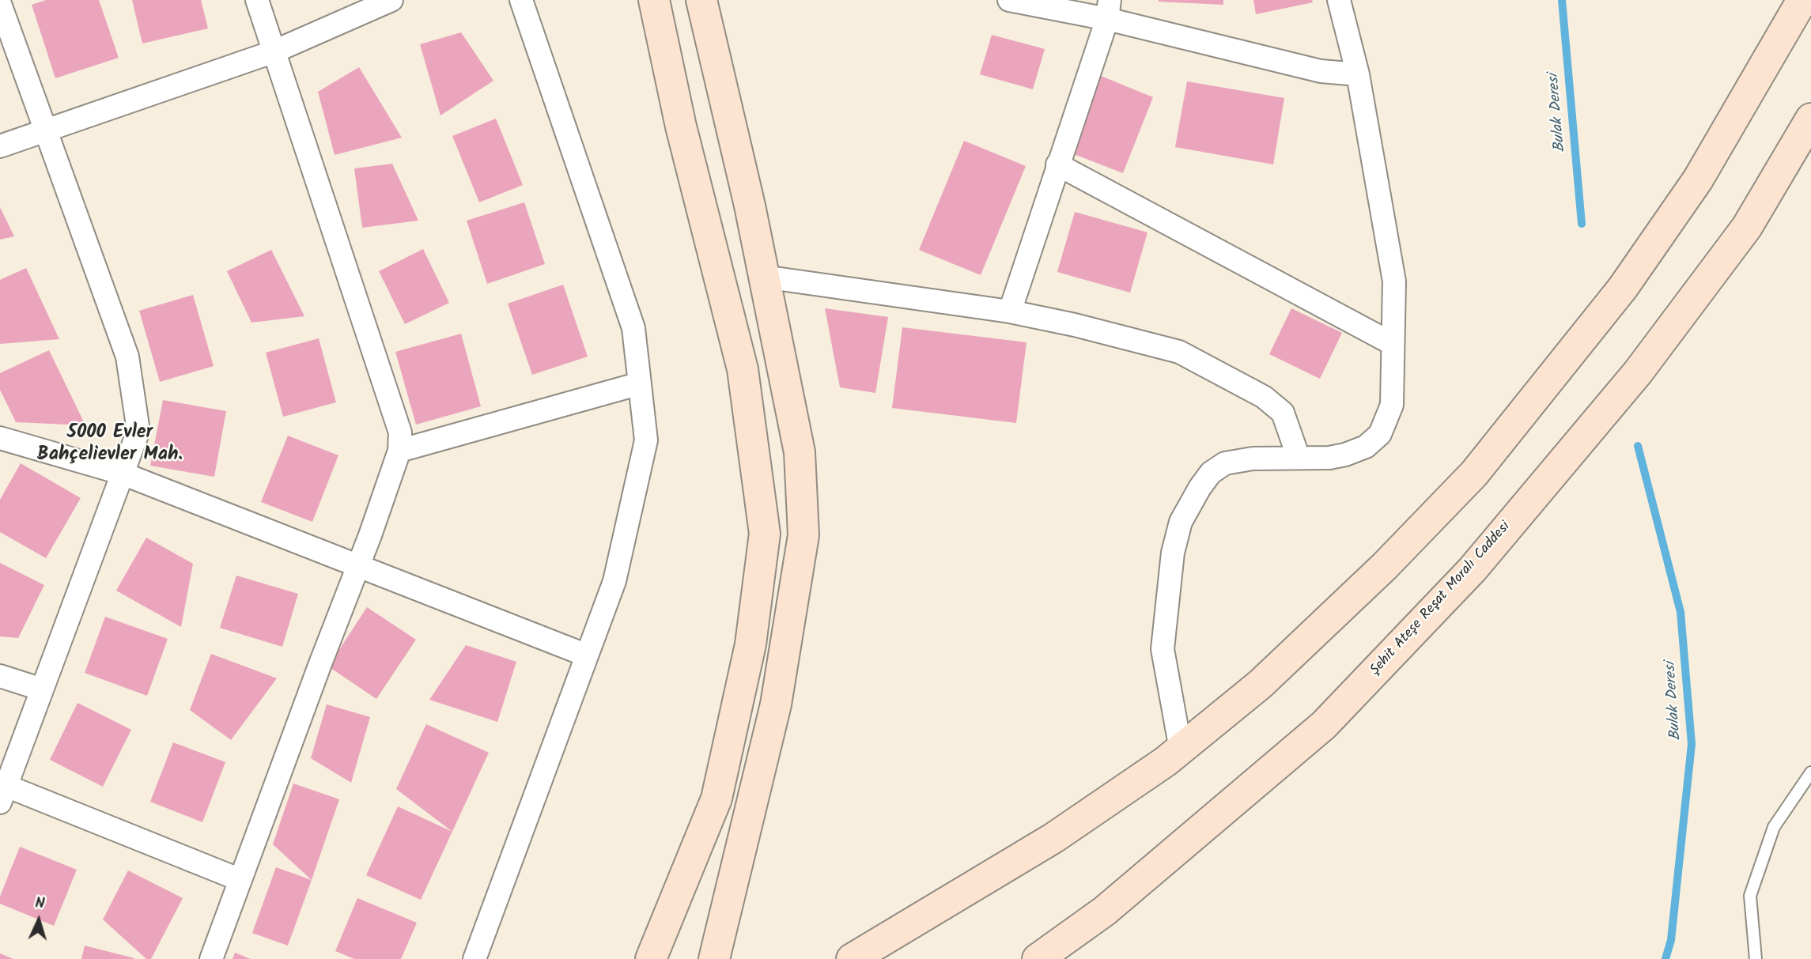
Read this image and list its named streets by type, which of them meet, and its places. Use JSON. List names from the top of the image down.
{
  "streets": {
    "main road": ["Şehit Ateşe Reşat Moralı Caddesi"]
  },
  "districts": ["5000 Evler Bahçelievler Mah."],
  "water": ["Bulak Deresi"],
  "north": "top"
}
